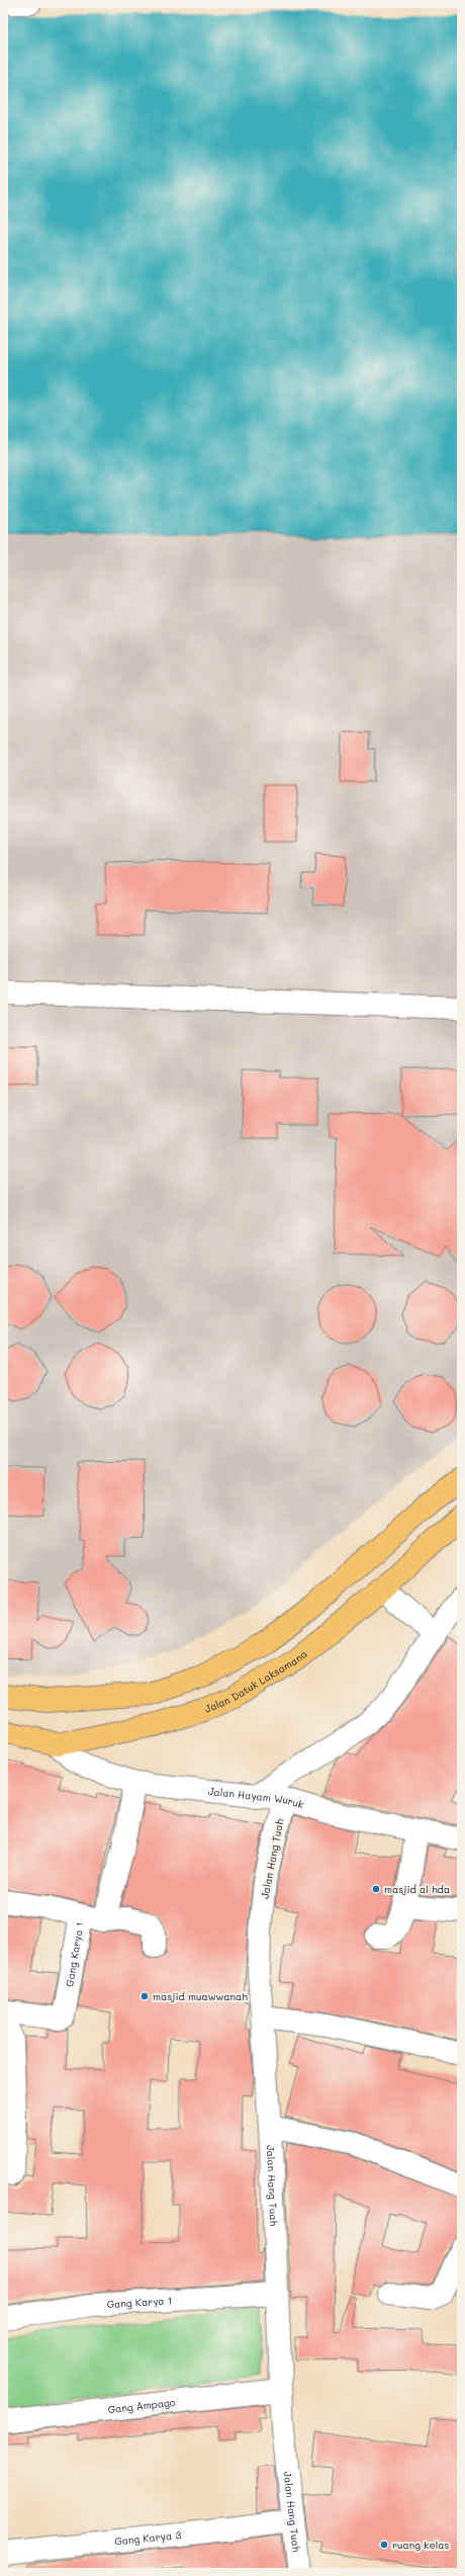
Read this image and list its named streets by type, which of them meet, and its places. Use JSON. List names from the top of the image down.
{
  "streets": {
    "highway": ["Jalan Datuk Laksamana"],
    "street": [
      "Jalan Hayam Wuruk",
      "Jalan Hang Tuah",
      "Gang Karya 1",
      "Gang Ampago",
      "Gang Karya 3"
    ]
  },
  "crossings": [
    ["Jalan Datuk Laksamana", "Jalan Hayam Wuruk"],
    ["Jalan Hayam Wuruk", "Jalan Hang Tuah"],
    ["Jalan Hang Tuah", "Gang Karya 1"],
    ["Jalan Hang Tuah", "Gang Ampago"],
    ["Jalan Hang Tuah", "Gang Karya 3"]
  ],
  "places": ["masjid al hda", "masjid muawwanah", "ruang kelas"]
}
